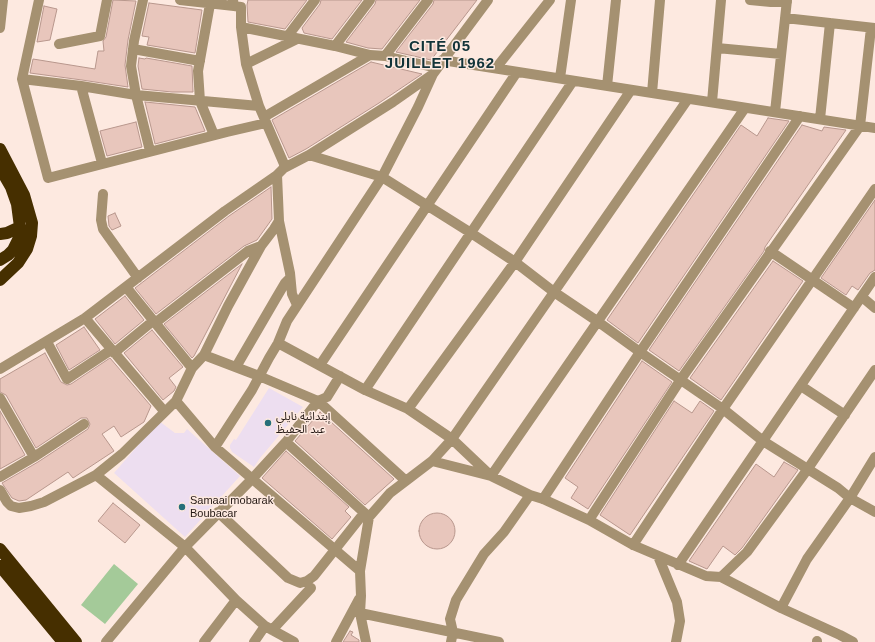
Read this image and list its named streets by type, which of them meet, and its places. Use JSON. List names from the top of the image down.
{
  "districts": ["CITÉ 05 JUILLET 1962"],
  "places": ["إبتدائية نايلي عبد الحفيظ", "Samaai mobarak Boubacar"]
}
